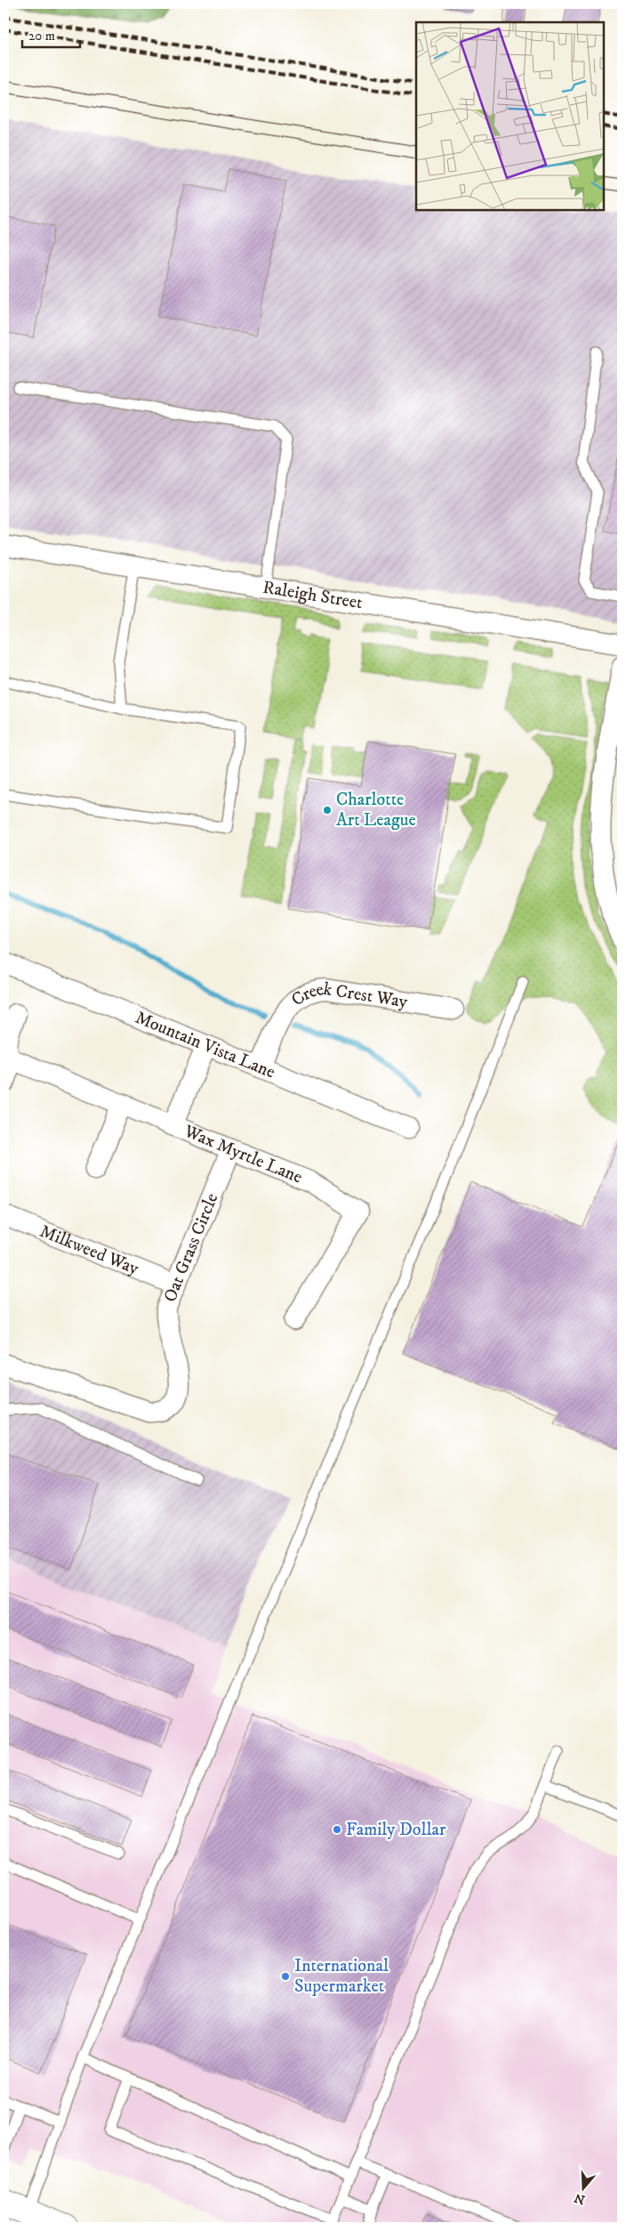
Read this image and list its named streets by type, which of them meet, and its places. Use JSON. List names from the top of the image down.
{
  "streets": {
    "street": [
      "Raleigh Street",
      "Creek Crest Way",
      "Mountain Vista Lane",
      "Wax Myrtle Lane",
      "Oat Grass Circle",
      "Milkweed Way"
    ]
  },
  "crossings": [
    ["Creek Crest Way", "Mountain Vista Lane"],
    ["Wax Myrtle Lane", "Oat Grass Circle"],
    ["Oat Grass Circle", "Milkweed Way"]
  ],
  "places": ["Charlotte Art League", "Family Dollar", "International Supermarket"],
  "scale_bar": "20 m",
  "north": "bottom"
}
